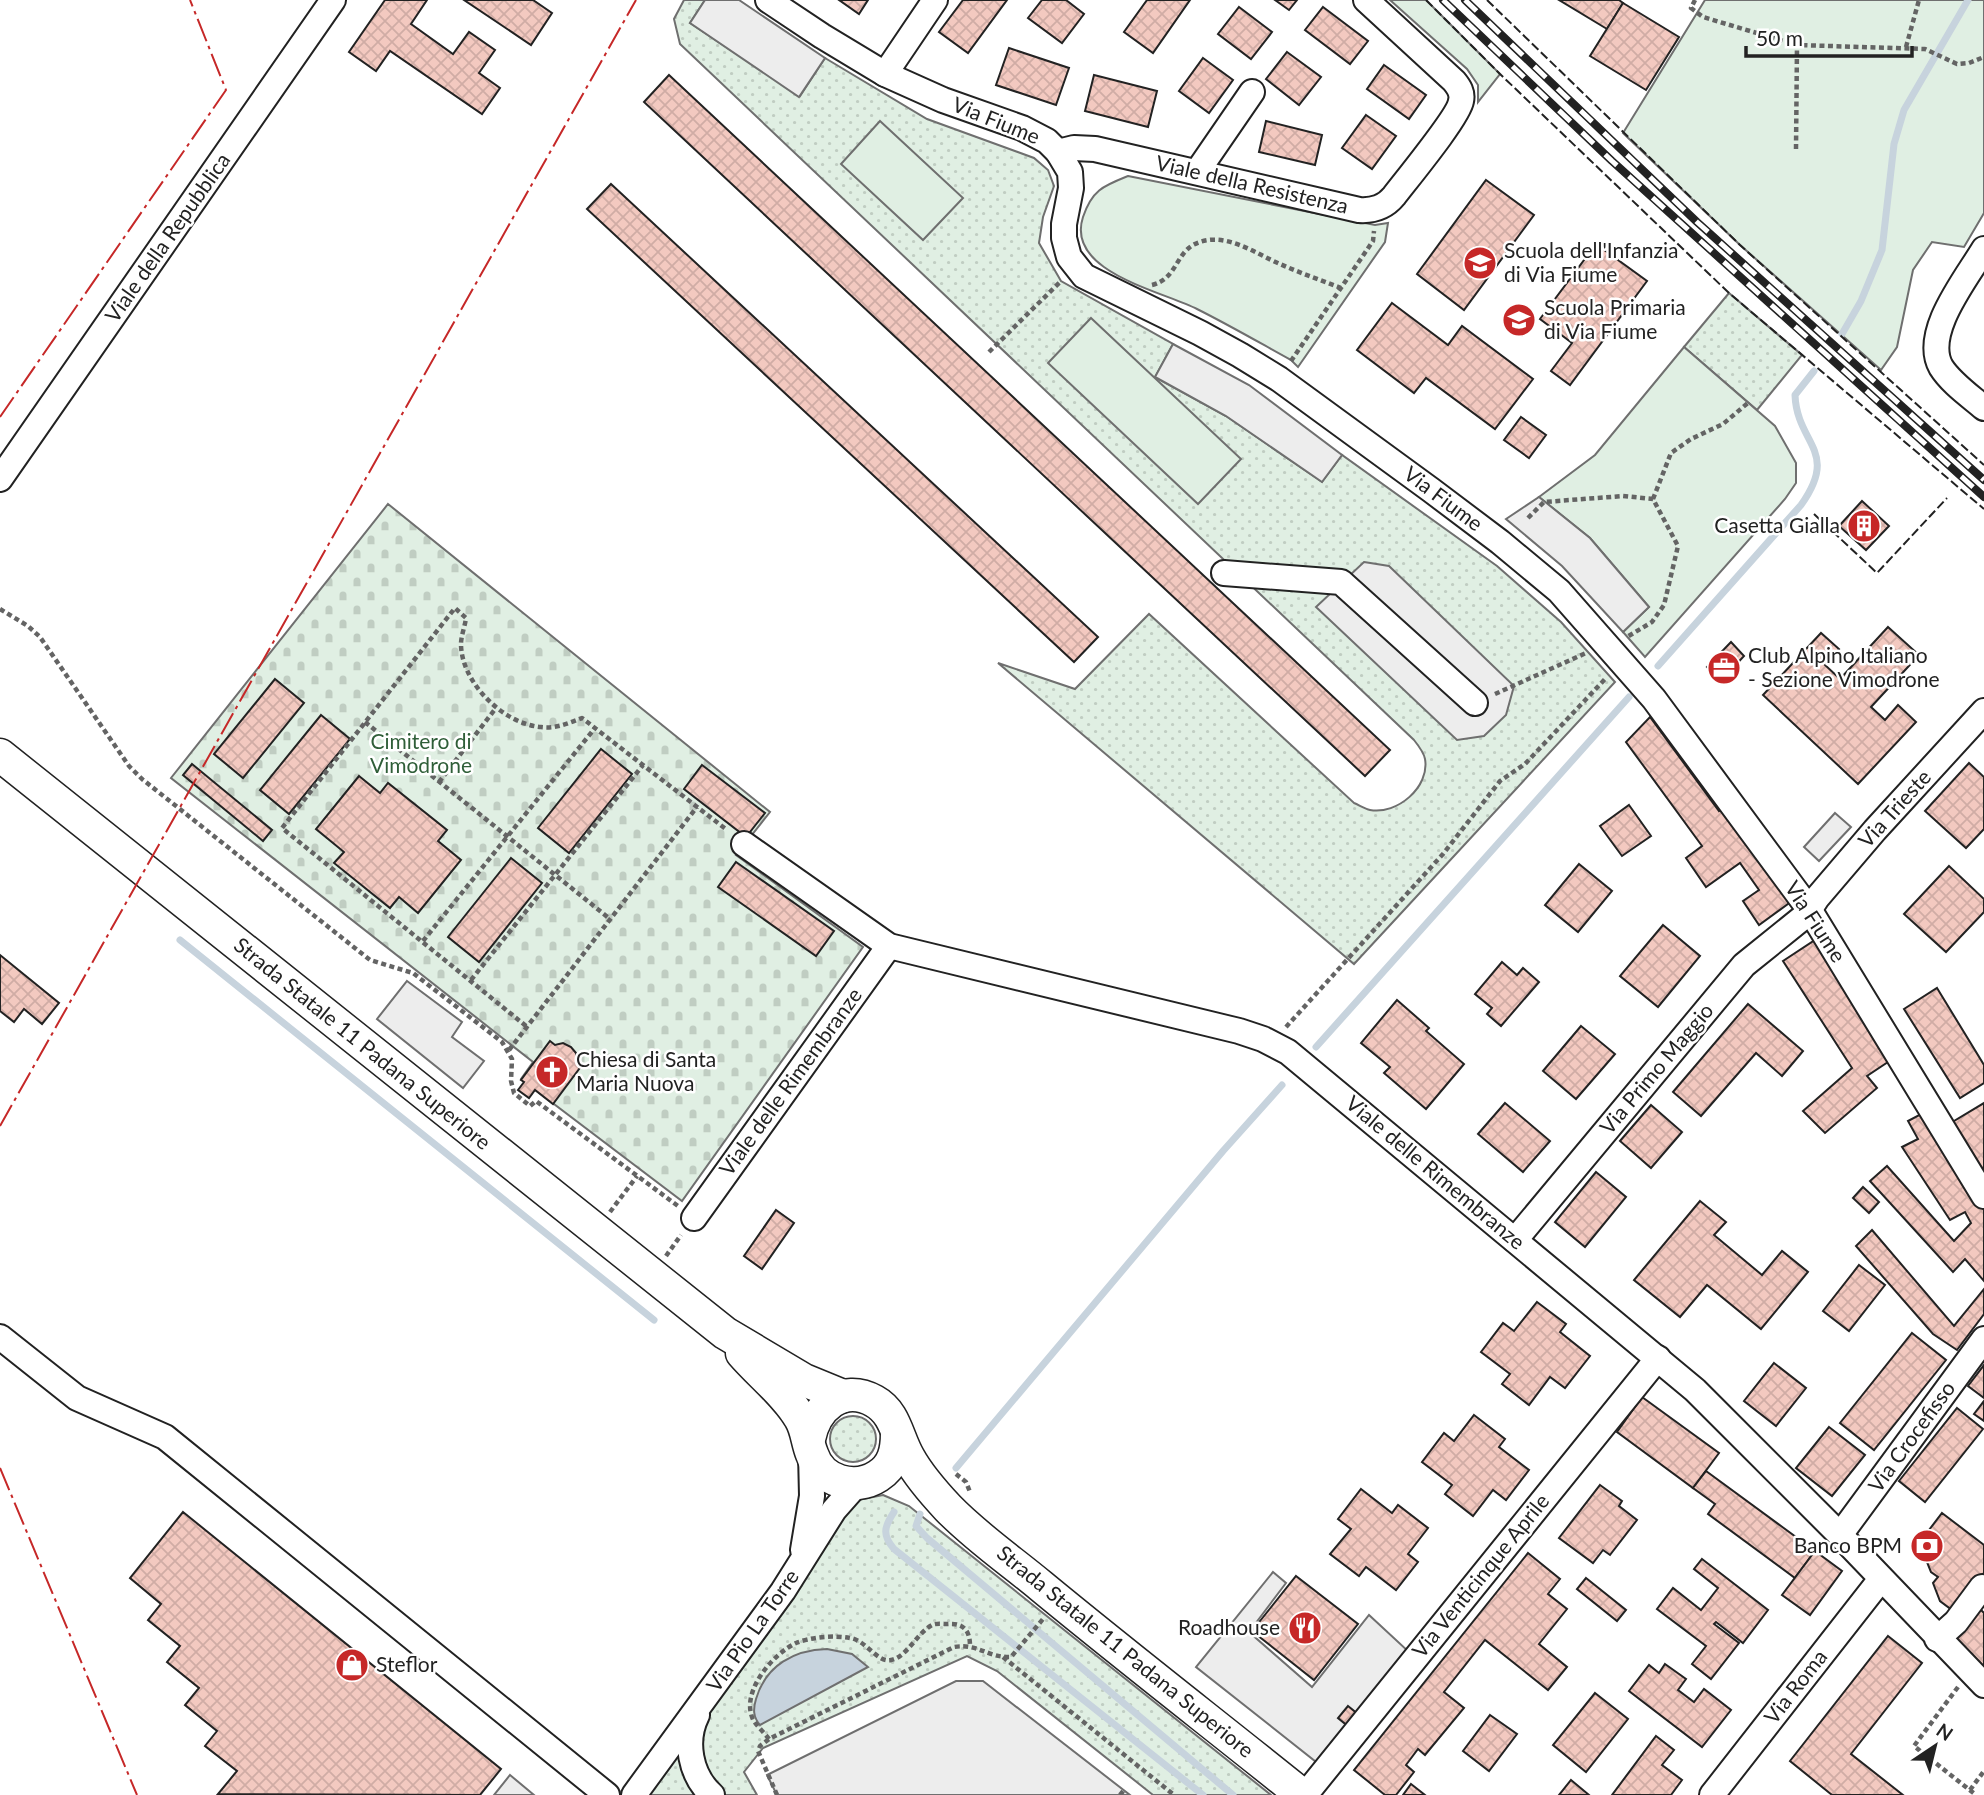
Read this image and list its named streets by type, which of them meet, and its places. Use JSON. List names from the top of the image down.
{
  "streets": {
    "main road": ["Strada Statale 11 Padana Superiore"],
    "street": [
      "Via Fiume",
      "Viale della Resistenza",
      "Viale della Repubblica",
      "Via Trieste",
      "Via Primo Maggio",
      "Viale delle Rimembranze",
      "Via Crocefisso",
      "Via Venticinque Aprile",
      "Via Pio La Torre",
      "Via Roma"
    ]
  },
  "crossings": [
    ["Via Fiume", "Viale della Resistenza"],
    ["Via Fiume", "Via Trieste"],
    ["Via Fiume", "Via Primo Maggio"],
    ["Via Trieste", "Via Primo Maggio"],
    ["Strada Statale 11 Padana Superiore", "Via Venticinque Aprile"],
    ["Strada Statale 11 Padana Superiore", "Via Pio La Torre"],
    ["Via Primo Maggio", "Viale delle Rimembranze"],
    ["Viale delle Rimembranze", "Via Crocefisso"],
    ["Viale delle Rimembranze", "Via Venticinque Aprile"],
    ["Viale delle Rimembranze", "Via Roma"]
  ],
  "parks": ["Cimitero di Vimodrone"],
  "places": {
    "school or university": ["Scuola dell'Infanzia di Via Fiume", "Scuola Primaria di Via Fiume"],
    "building": ["Casetta Gialla"],
    "office": ["Club Alpino Italiano - Sezione Vimodrone"],
    "church": ["Chiesa di Santa Maria Nuova"],
    "bank": ["Banco BPM"],
    "restaurant": ["Roadhouse"],
    "shop": ["Steflor"]
  },
  "scale_bar": "50 m",
  "north": "top right"
}
